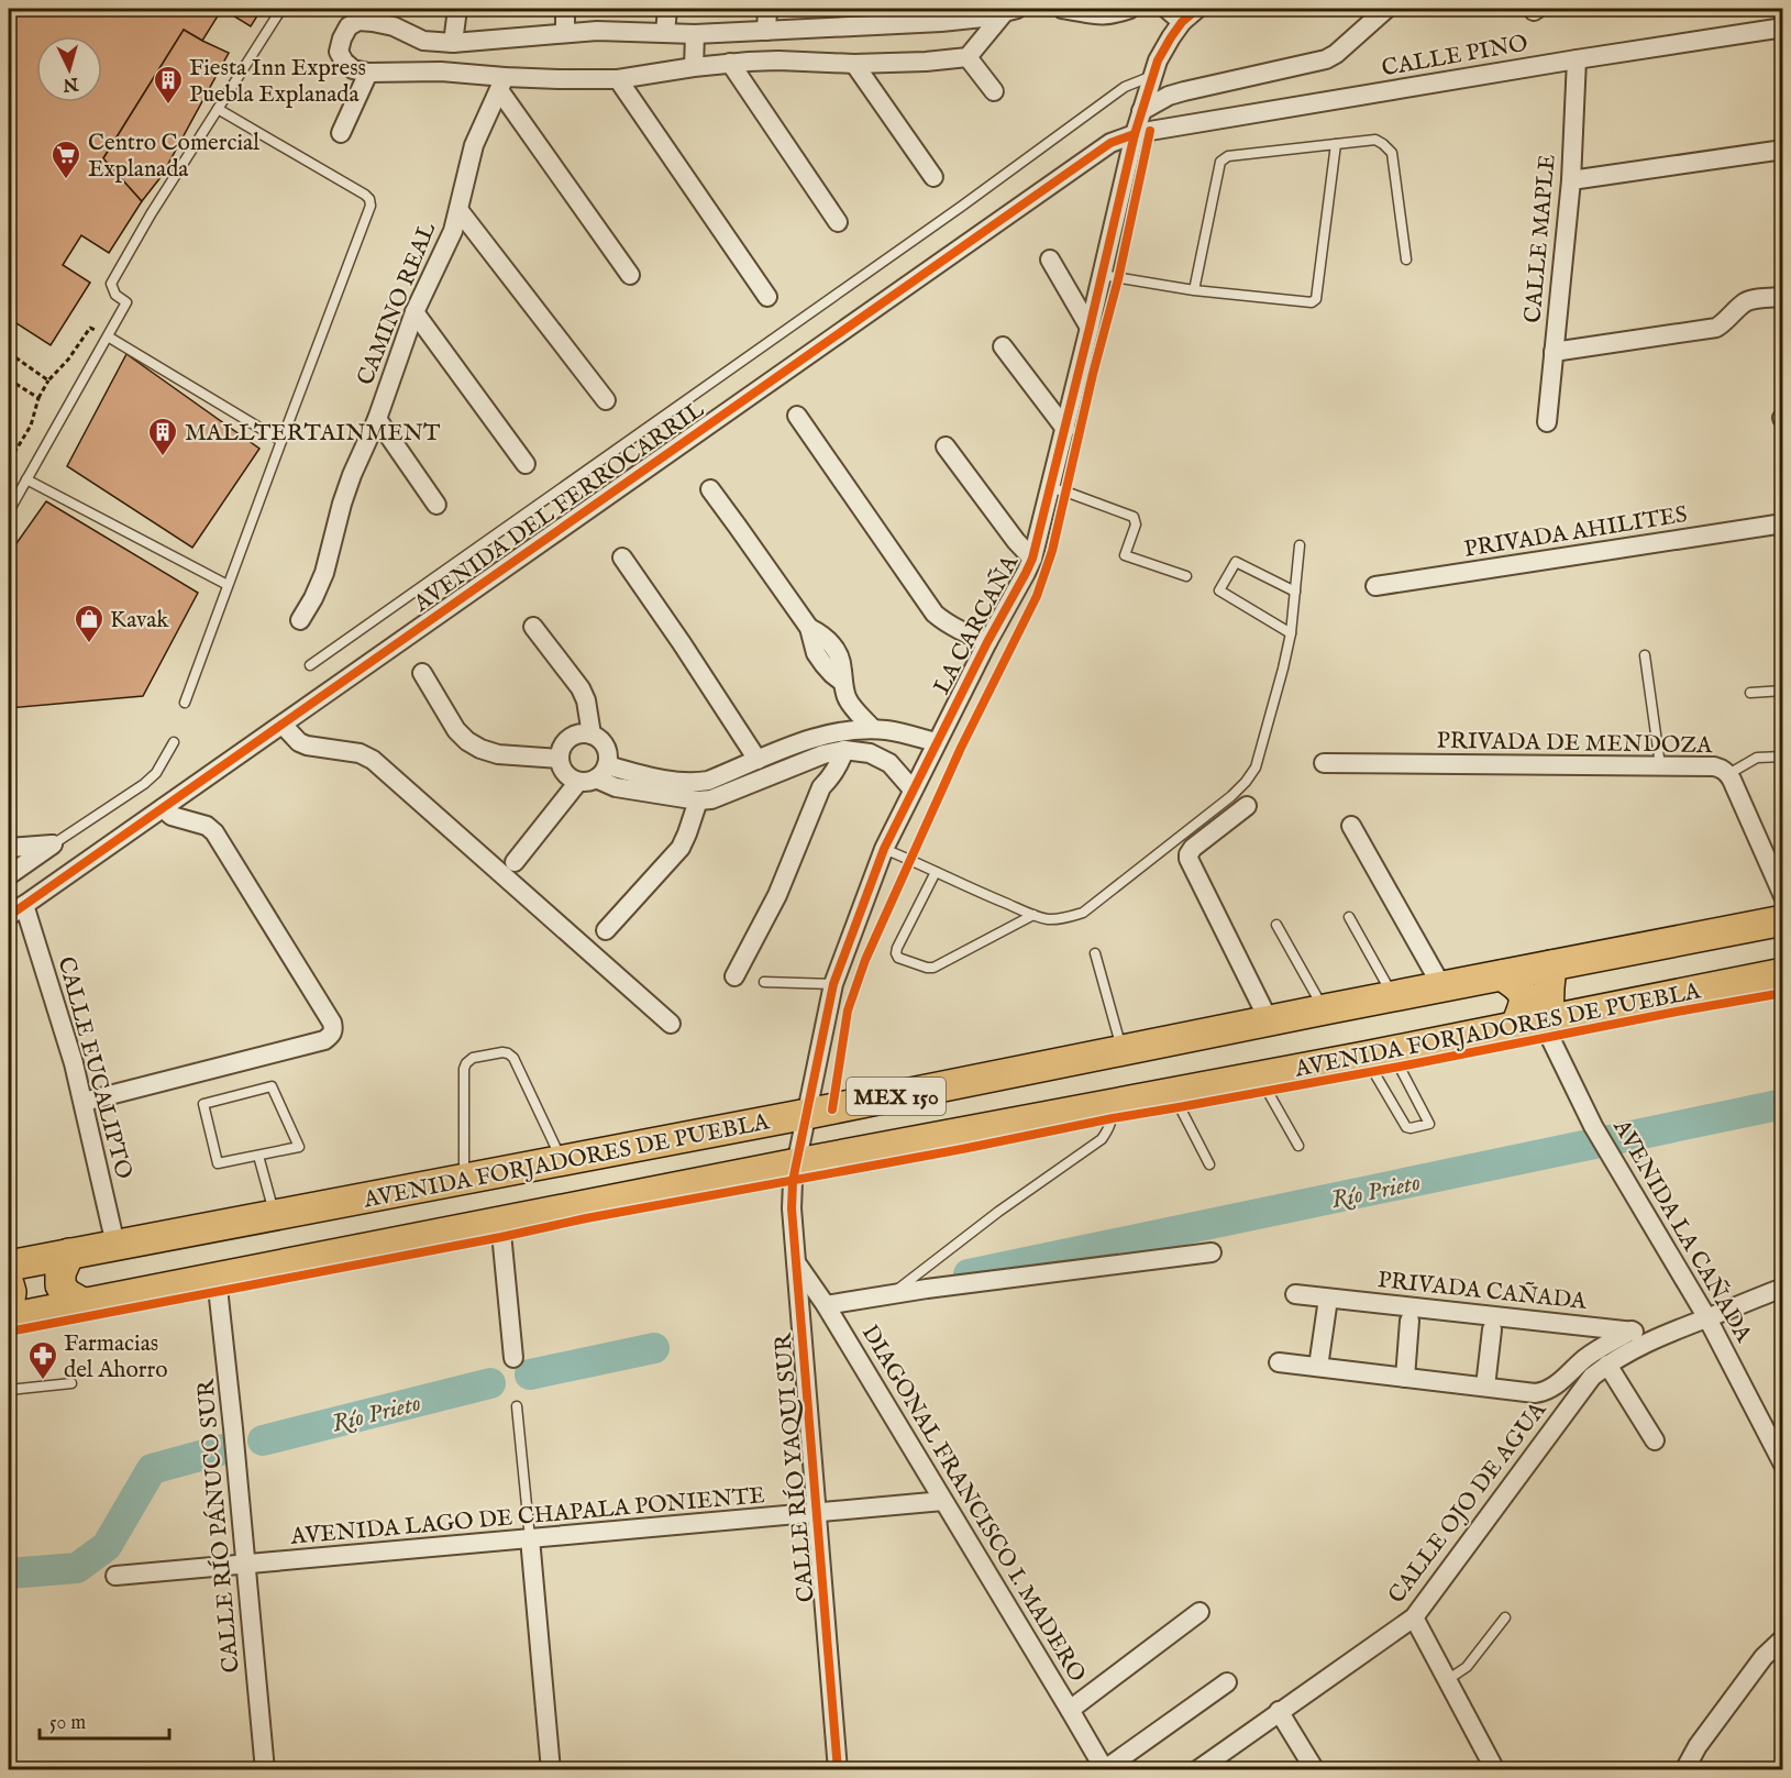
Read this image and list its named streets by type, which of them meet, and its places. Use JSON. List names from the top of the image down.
{
  "streets": {
    "main road": ["AVENIDA FORJADORES DE PUEBLA", "MEX 150"],
    "street": [
      "CALLE PINO",
      "CALLE MAPLE",
      "CAMINO REAL",
      "AVENIDA DEL FERROCARRIL",
      "PRIVADA AHILITES",
      "LA CARCAÑA",
      "PRIVADA DE MENDOZA",
      "CALLE EUCALIPTO",
      "AVENIDA LA CAÑADA",
      "PRIVADA CAÑADA",
      "CALLE RÍO YAQUI SUR",
      "CALLE OJO DE AGUA",
      "DIAGONAL FRANCISCO I. MADERO",
      "AVENIDA LAGO DE CHAPALA PONIENTE",
      "CALLE RÍO PÁNUCO SUR"
    ]
  },
  "crossings": [
    ["CALLE PINO", "CALLE MAPLE"],
    ["CALLE PINO", "AVENIDA DEL FERROCARRIL"],
    ["CALLE PINO", "LA CARCAÑA"],
    ["AVENIDA DEL FERROCARRIL", "LA CARCAÑA"],
    ["AVENIDA DEL FERROCARRIL", "CALLE EUCALIPTO"],
    ["LA CARCAÑA", "AVENIDA FORJADORES DE PUEBLA"],
    ["LA CARCAÑA", "CALLE RÍO YAQUI SUR"],
    ["AVENIDA FORJADORES DE PUEBLA", "CALLE EUCALIPTO"],
    ["AVENIDA FORJADORES DE PUEBLA", "AVENIDA LA CAÑADA"],
    ["AVENIDA FORJADORES DE PUEBLA", "CALLE RÍO YAQUI SUR"],
    ["AVENIDA FORJADORES DE PUEBLA", "CALLE RÍO PÁNUCO SUR"],
    ["AVENIDA LA CAÑADA", "CALLE OJO DE AGUA"],
    ["PRIVADA CAÑADA", "CALLE OJO DE AGUA"],
    ["CALLE RÍO YAQUI SUR", "DIAGONAL FRANCISCO I. MADERO"],
    ["CALLE RÍO YAQUI SUR", "AVENIDA LAGO DE CHAPALA PONIENTE"],
    ["DIAGONAL FRANCISCO I. MADERO", "AVENIDA LAGO DE CHAPALA PONIENTE"],
    ["AVENIDA LAGO DE CHAPALA PONIENTE", "CALLE RÍO PÁNUCO SUR"]
  ],
  "water": ["Río Prieto"],
  "places": {
    "building": ["Fiesta Inn Express Puebla Explanada", "MALLTERTAINMENT"],
    "supermarket": ["Centro Comercial Explanada"],
    "shop": ["Kavak"],
    "pharmacy": ["Farmacias del Ahorro"]
  },
  "scale_bar": "50 m",
  "north": "bottom"
}
